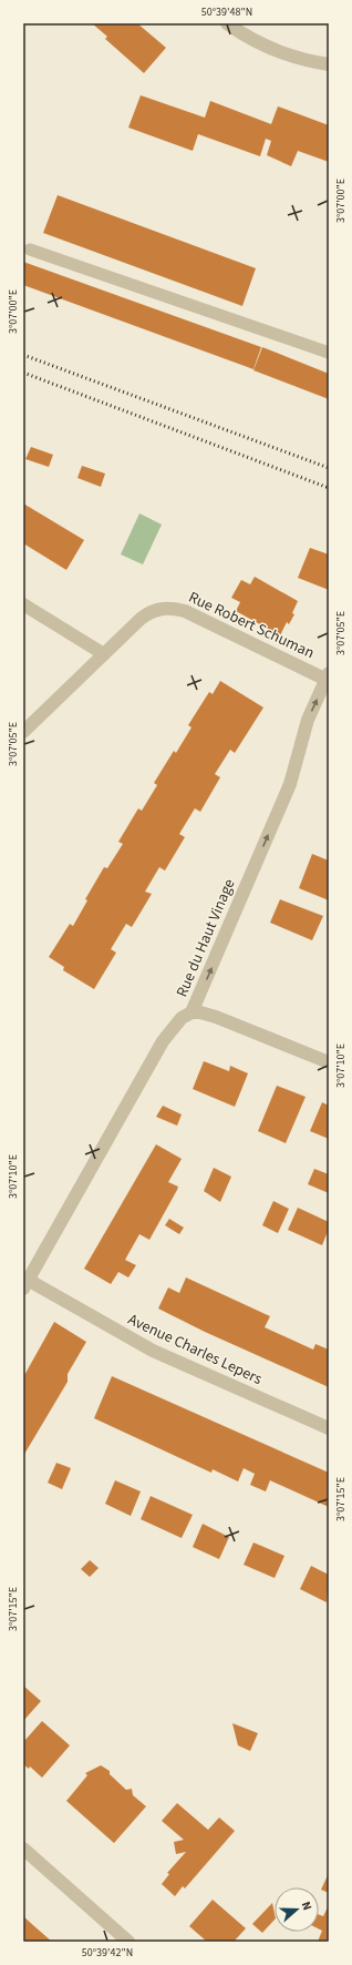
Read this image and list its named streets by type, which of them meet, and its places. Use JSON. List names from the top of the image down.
{
  "streets": {
    "street": ["Rue Robert Schuman", "Rue du Haut Vinage", "Avenue Charles Lepers"]
  },
  "crossings": [
    ["Rue Robert Schuman", "Rue du Haut Vinage"],
    ["Rue du Haut Vinage", "Avenue Charles Lepers"]
  ],
  "one_way": ["Rue du Haut Vinage"],
  "north": "right",
  "coordinates": [
    "50°39'48\"N",
    "3°07'00\"E",
    "3°07'05\"E",
    "3°07'10\"E",
    "3°07'15\"E",
    "50°39'42\"N"
  ]
}
